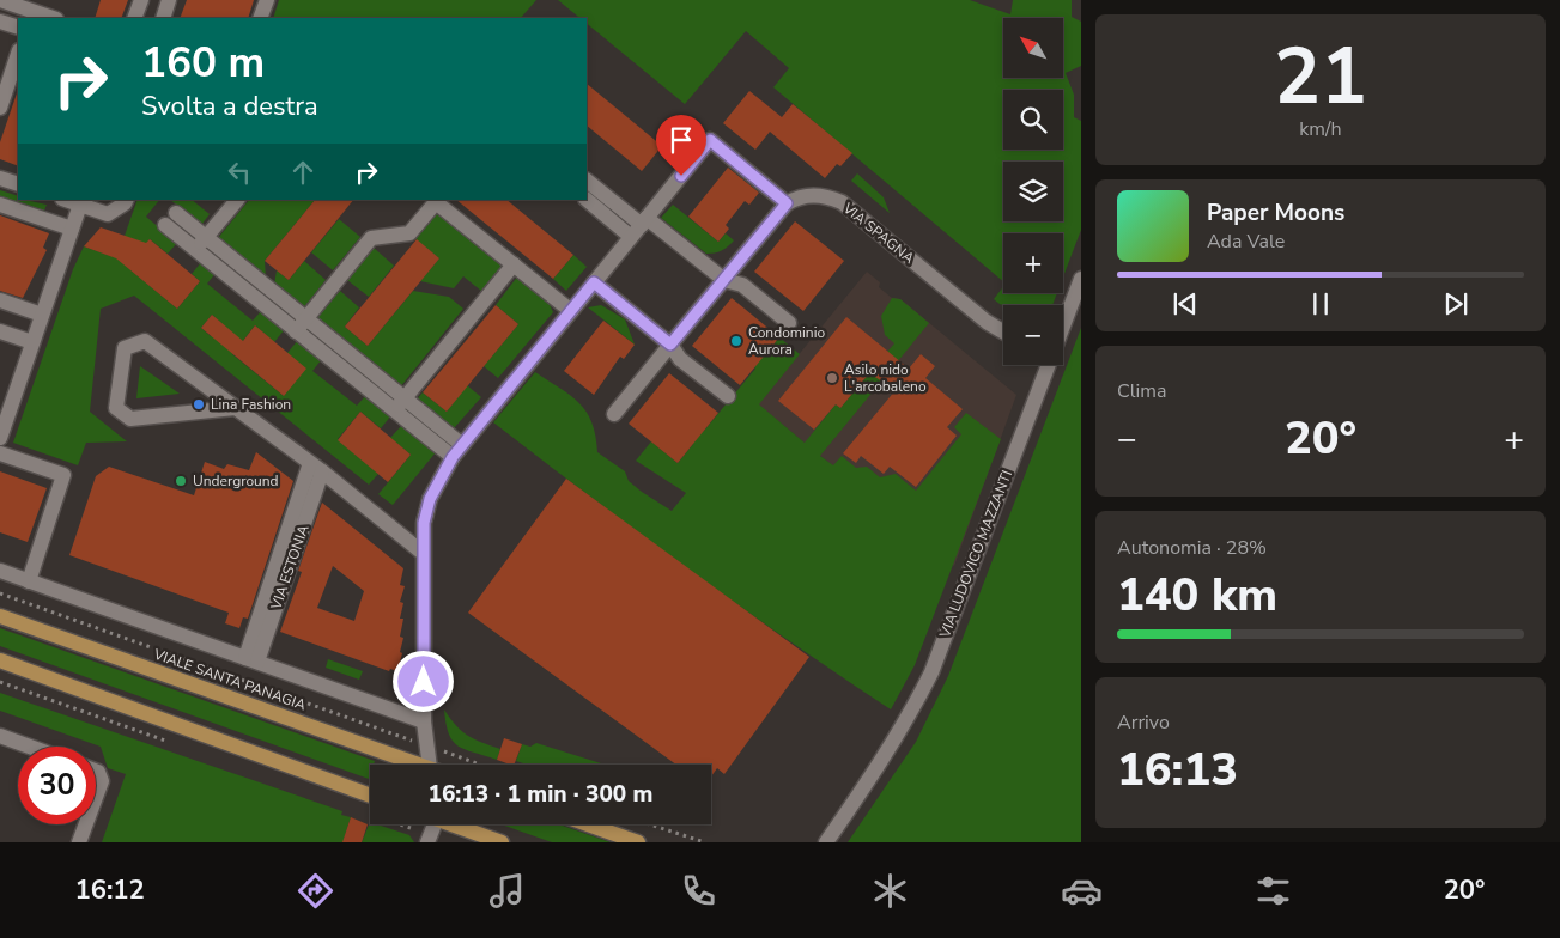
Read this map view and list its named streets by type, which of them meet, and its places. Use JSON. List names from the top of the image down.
{
  "streets": {
    "main road": ["VIALE SANTA PANAGIA"],
    "street": ["VIA SPAGNA", "VIA LUDOVICO MAZZANTI", "VIA ESTONIA"]
  },
  "places": [
    "Condominio Aurora",
    "Asilo nido L'arcobaleno",
    "Lina Fashion",
    "Underground"
  ],
  "north": "top left",
  "page": {
    "tile": [
      ["21", "km/h"],
      "Clima",
      ["Autonomia · 28%", "140 km"],
      ["Arrivo", "16:13"]
    ],
    "map_buttons": ["+", "−"],
    "turn": ["160 m", "Svolta a destra"],
    "song": ["Paper Moons", "Ada Vale"],
    "heat": ["−", "20°", "+"],
    "limit": "30",
    "trip": "16:13 · 1 min · 300 m",
    "tabs": ["16:12", "20°"]
  }
}
